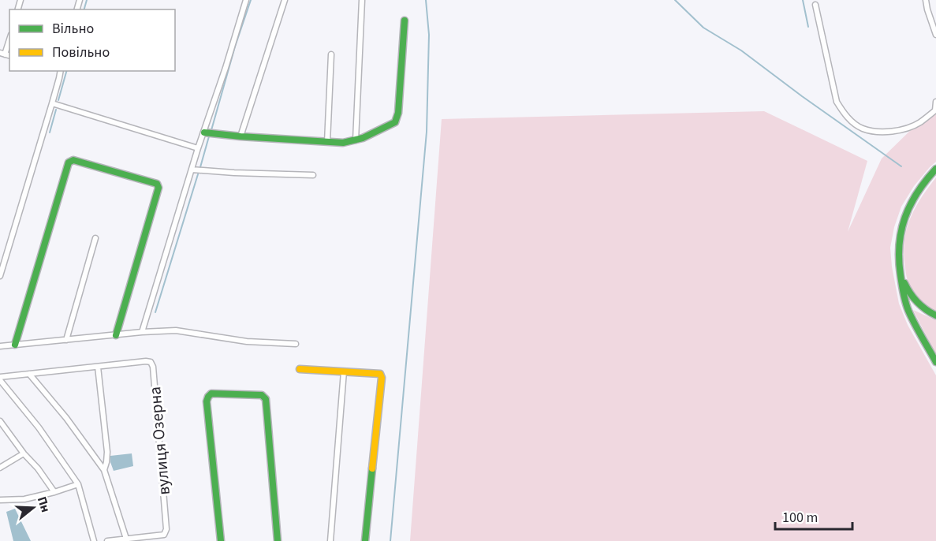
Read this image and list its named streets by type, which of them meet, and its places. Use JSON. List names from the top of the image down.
{
  "streets": {
    "street": ["вулиця Озерна"]
  },
  "legend": ["Вільно", "Повільно"],
  "scale_bar": "100 m",
  "north": "right"
}
